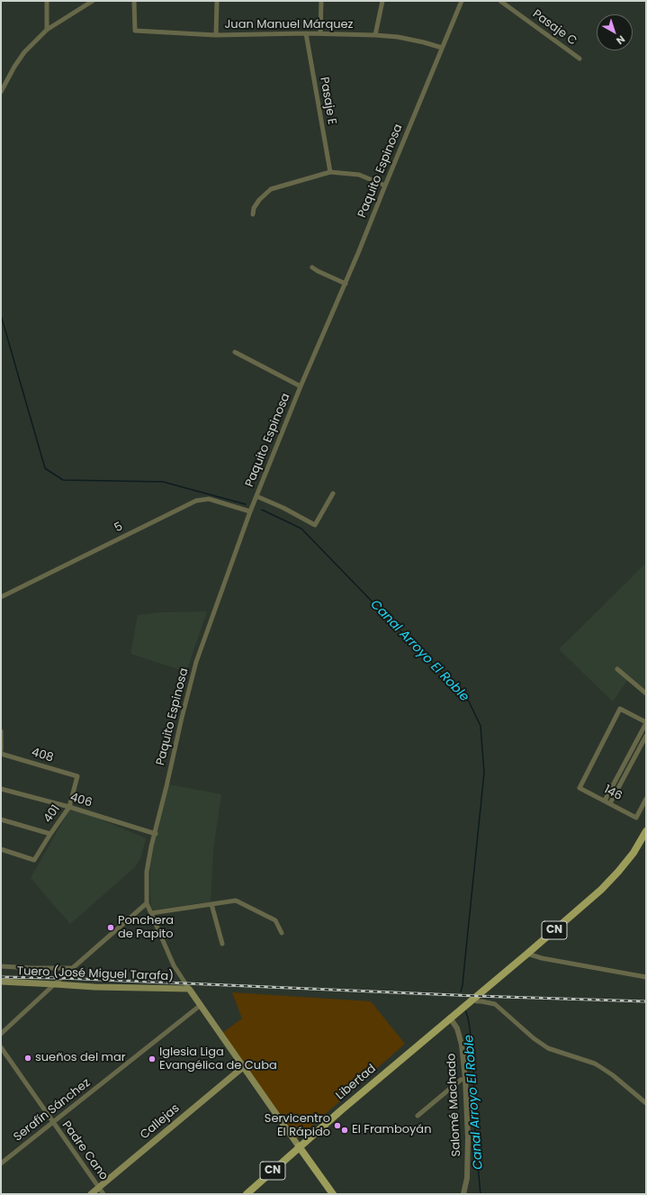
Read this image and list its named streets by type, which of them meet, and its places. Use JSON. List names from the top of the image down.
{
  "streets": {
    "main road": [
      "CN",
      "Tuero (José Miguel Tarafa)",
      "Libertad",
      "Callejas"
    ],
    "street": [
      "Juan Manuel Márquez",
      "Pasaje C",
      "Pasaje E",
      "Paquito Espinosa",
      "5",
      "408",
      "146",
      "406",
      "401",
      "Salomé Machado",
      "Serafín Sánchez",
      "Padre Cano"
    ]
  },
  "crossings": [
    ["Juan Manuel Márquez", "Pasaje E"],
    ["Juan Manuel Márquez", "Paquito Espinosa"],
    ["Paquito Espinosa", "5"],
    ["Paquito Espinosa", "406"],
    ["408", "401"],
    ["406", "401"],
    ["CN", "Libertad"],
    ["CN", "Salomé Machado"],
    ["Libertad", "Salomé Machado"],
    ["Serafín Sánchez", "Padre Cano"],
    ["Callejas", "Padre Cano"]
  ],
  "water": ["Canal Arroyo El Roble"],
  "places": [
    "Ponchera de Papito",
    "sueños del mar",
    "Iglesia Liga Evangélica de Cuba",
    "Servicentro El Rápido",
    "El Framboyán"
  ],
  "north": "bottom right"
}
